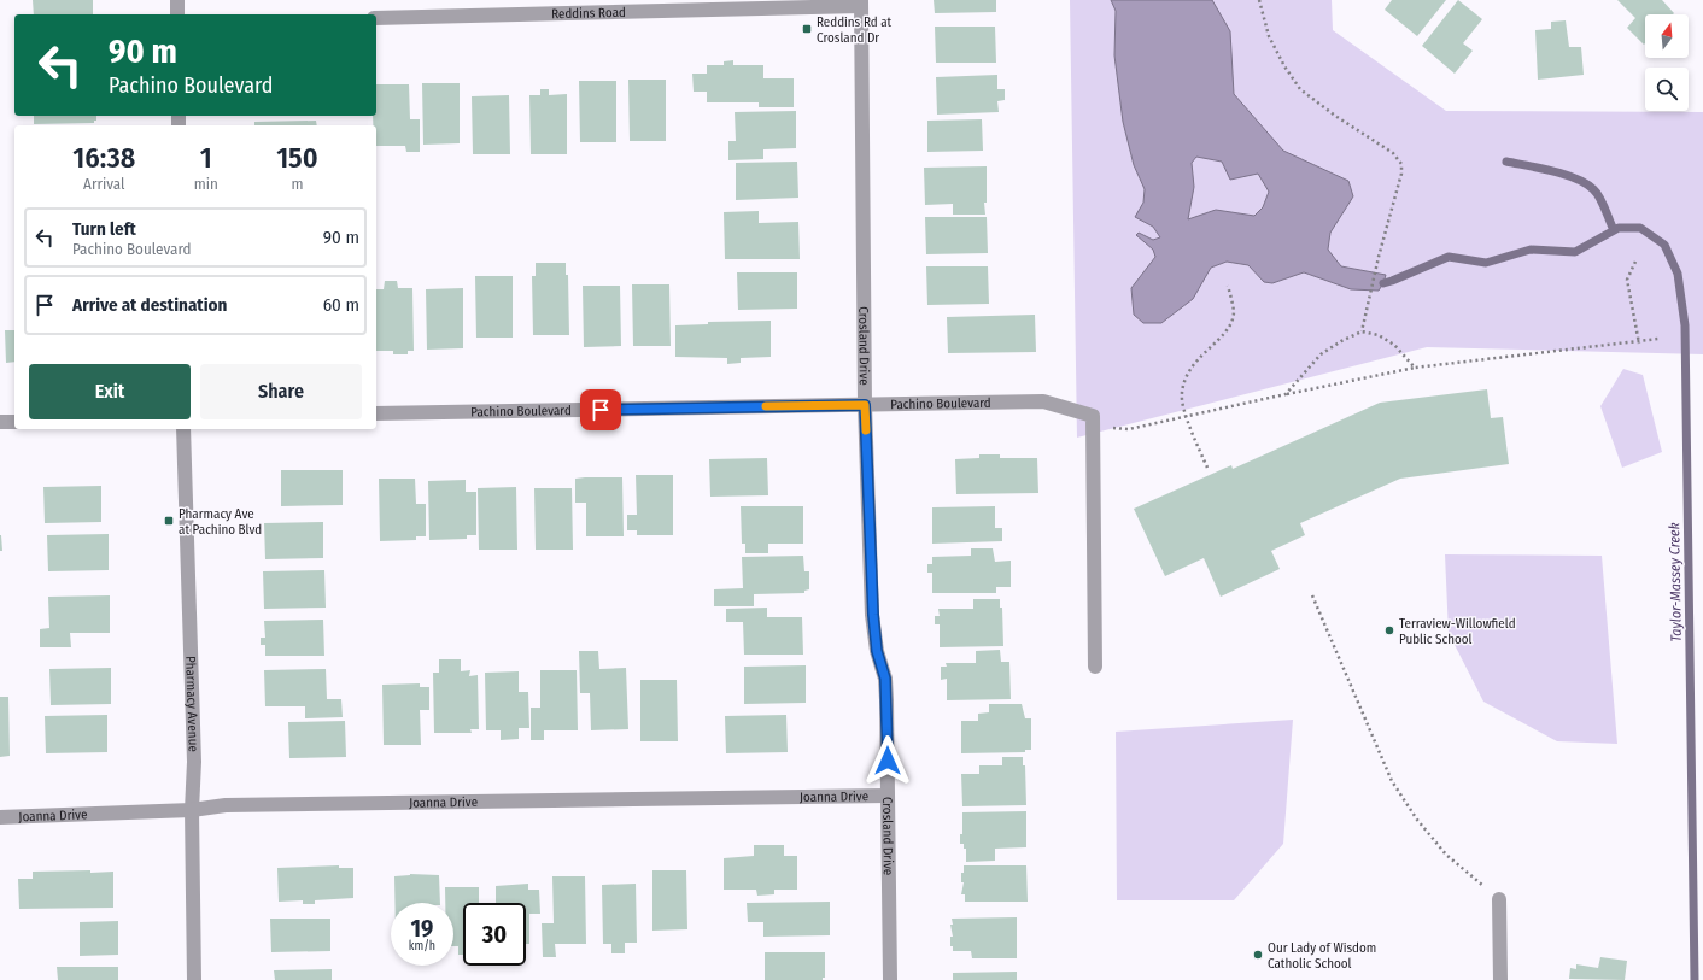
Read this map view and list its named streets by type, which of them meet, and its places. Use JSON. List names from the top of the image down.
{
  "streets": {
    "street": [
      "Reddins Road",
      "Crosland Drive",
      "Pachino Boulevard",
      "Pharmacy Avenue",
      "Joanna Drive"
    ]
  },
  "crossings": [
    ["Reddins Road", "Crosland Drive"],
    ["Crosland Drive", "Pachino Boulevard"],
    ["Crosland Drive", "Joanna Drive"],
    ["Pharmacy Avenue", "Joanna Drive"]
  ],
  "water": ["Taylor-Massey Creek"],
  "places": {
    "transit": ["Reddins Rd at Crosland Dr", "Pharmacy Ave at Pachino Blvd"],
    "other": ["Terraview-Willowfield Public School", "Our Lady of Wisdom Catholic School"]
  },
  "north": "top",
  "page": {
    "turn": ["90 m", "Pachino Boulevard"],
    "eta": [
      "16:38",
      "Arrival",
      "1",
      "min",
      "150",
      "m"
    ],
    "list": [
      {
        "name": "Turn left",
        "note": "Pachino Boulevard",
        "value": "90 m"
      },
      {
        "name": "Arrive at destination",
        "value": "60 m"
      }
    ],
    "buttons": ["Exit", "Share"],
    "speed": "19 km/h",
    "limit": "30"
  }
}
